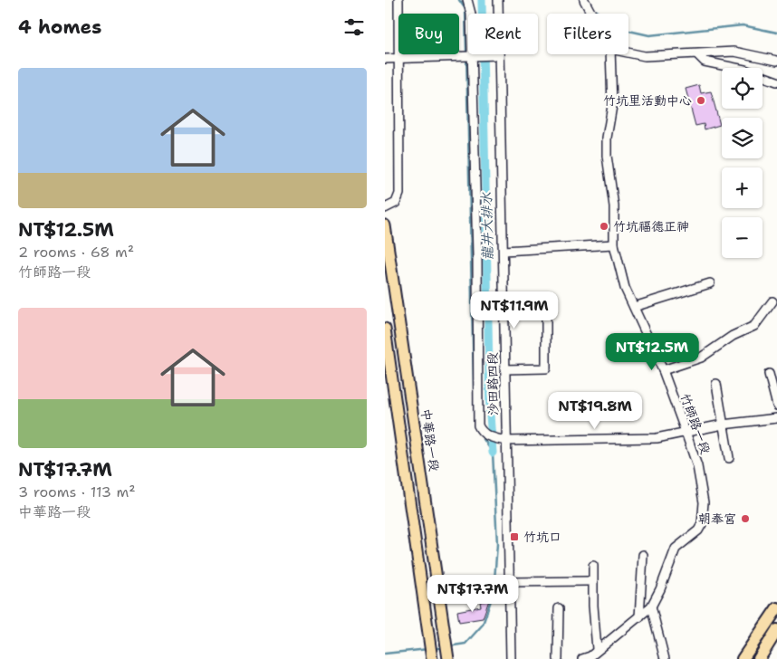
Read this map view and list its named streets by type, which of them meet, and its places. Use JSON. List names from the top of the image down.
{
  "streets": {
    "main road": ["中華路一段"],
    "street": ["沙田路四段", "竹師路一段"]
  },
  "water": ["龍井大排水"],
  "places": {
    "other": ["竹坑里活動中心", "竹坑福德正神", "朝奉宮"],
    "transit": ["竹坑口"]
  },
  "page": {
    "heading": "4 homes",
    "chip": ["Buy", "Rent", "Filters"],
    "list": [
      {
        "name": "NT$12.5M",
        "note": "2 rooms · 68 m² · 竹師路一段"
      },
      {
        "name": "NT$17.7M",
        "note": "3 rooms · 113 m² · 中華路一段"
      }
    ],
    "map_buttons": ["+", "−"],
    "price": [
      "NT$11.9M",
      "NT$12.5M",
      "NT$19.8M",
      "NT$17.7M"
    ]
  }
}
